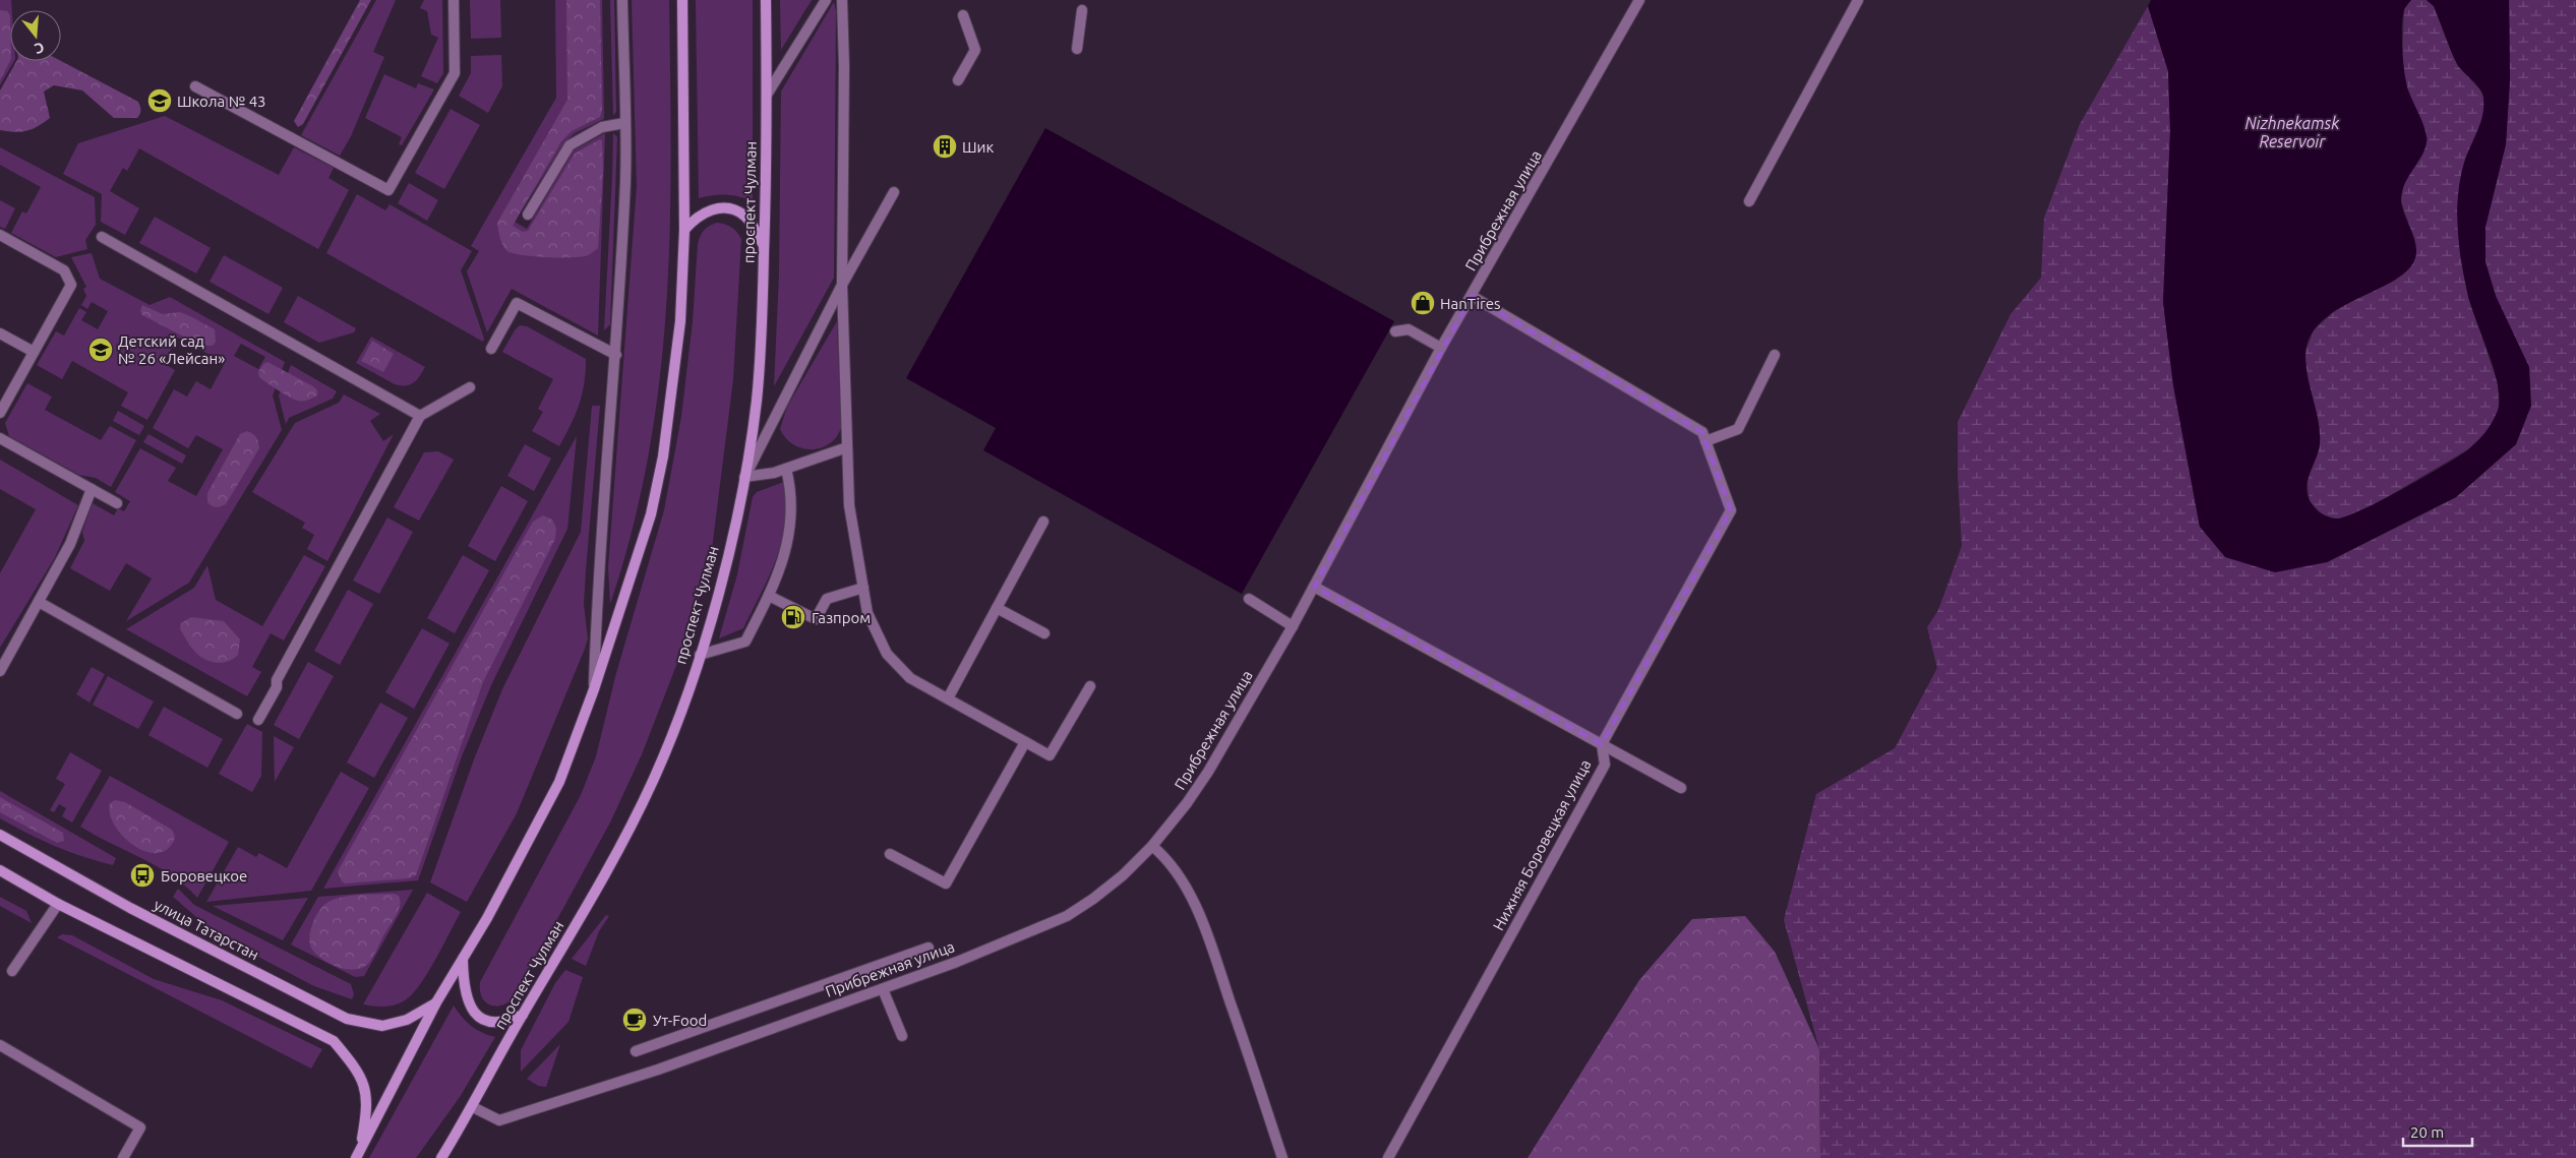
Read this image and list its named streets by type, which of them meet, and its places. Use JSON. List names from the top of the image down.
{
  "streets": {
    "main road": ["проспект Чулман", "улица Татарстан"],
    "street": ["Прибрежная улица", "Нижняя Боровецкая улица"]
  },
  "crossings": [
    ["проспект Чулман", "Прибрежная улица"]
  ],
  "water": ["Nizhnekamsk Reservoir"],
  "places": {
    "school or university": ["Школа № 43", "Детский сад № 26 «Лейсан»"],
    "building": ["Шик"],
    "shop": ["HanTires"],
    "fuel station": ["Газпром"],
    "bus stop": ["Боровецкое"],
    "cafe": ["Ут-Food"]
  },
  "scale_bar": "20 m",
  "north": "bottom"
}
